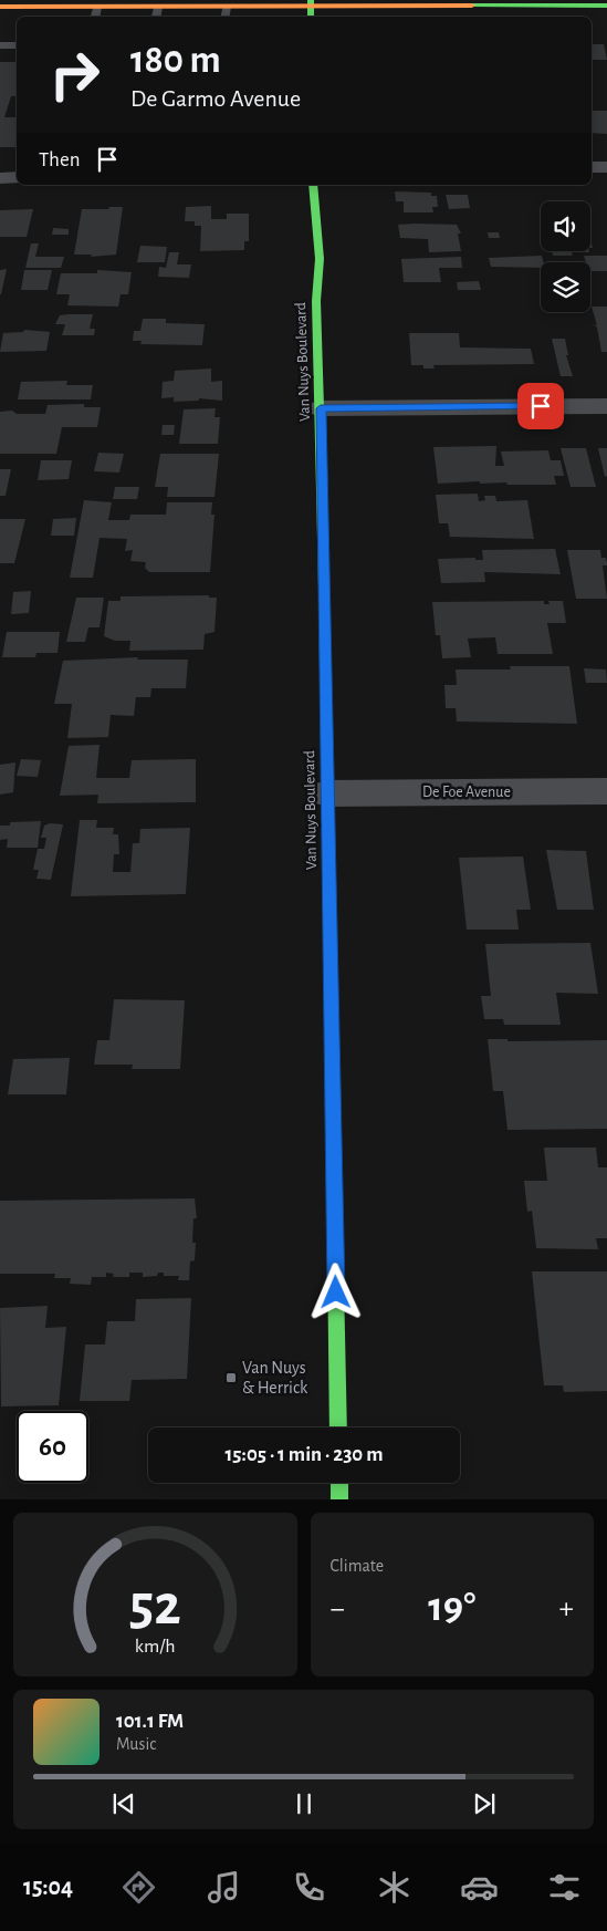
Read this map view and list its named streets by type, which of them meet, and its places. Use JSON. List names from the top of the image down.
{
  "streets": {
    "main road": ["Van Nuys Boulevard"],
    "street": ["De Foe Avenue"]
  },
  "crossings": [
    ["Van Nuys Boulevard", "De Foe Avenue"]
  ],
  "places": {
    "transit": ["Van Nuys & Herrick"]
  },
  "page": {
    "turn": ["180 m", "De Garmo Avenue"],
    "then": "Then",
    "limit": "60",
    "trip": "15:05 · 1 min · 230 m",
    "tile": "Climate",
    "heat": ["−", "19°", "+"],
    "song": ["101.1 FM", "Music"],
    "tabs": "15:04",
    "gauge": ["52", "km/h"]
  }
}
